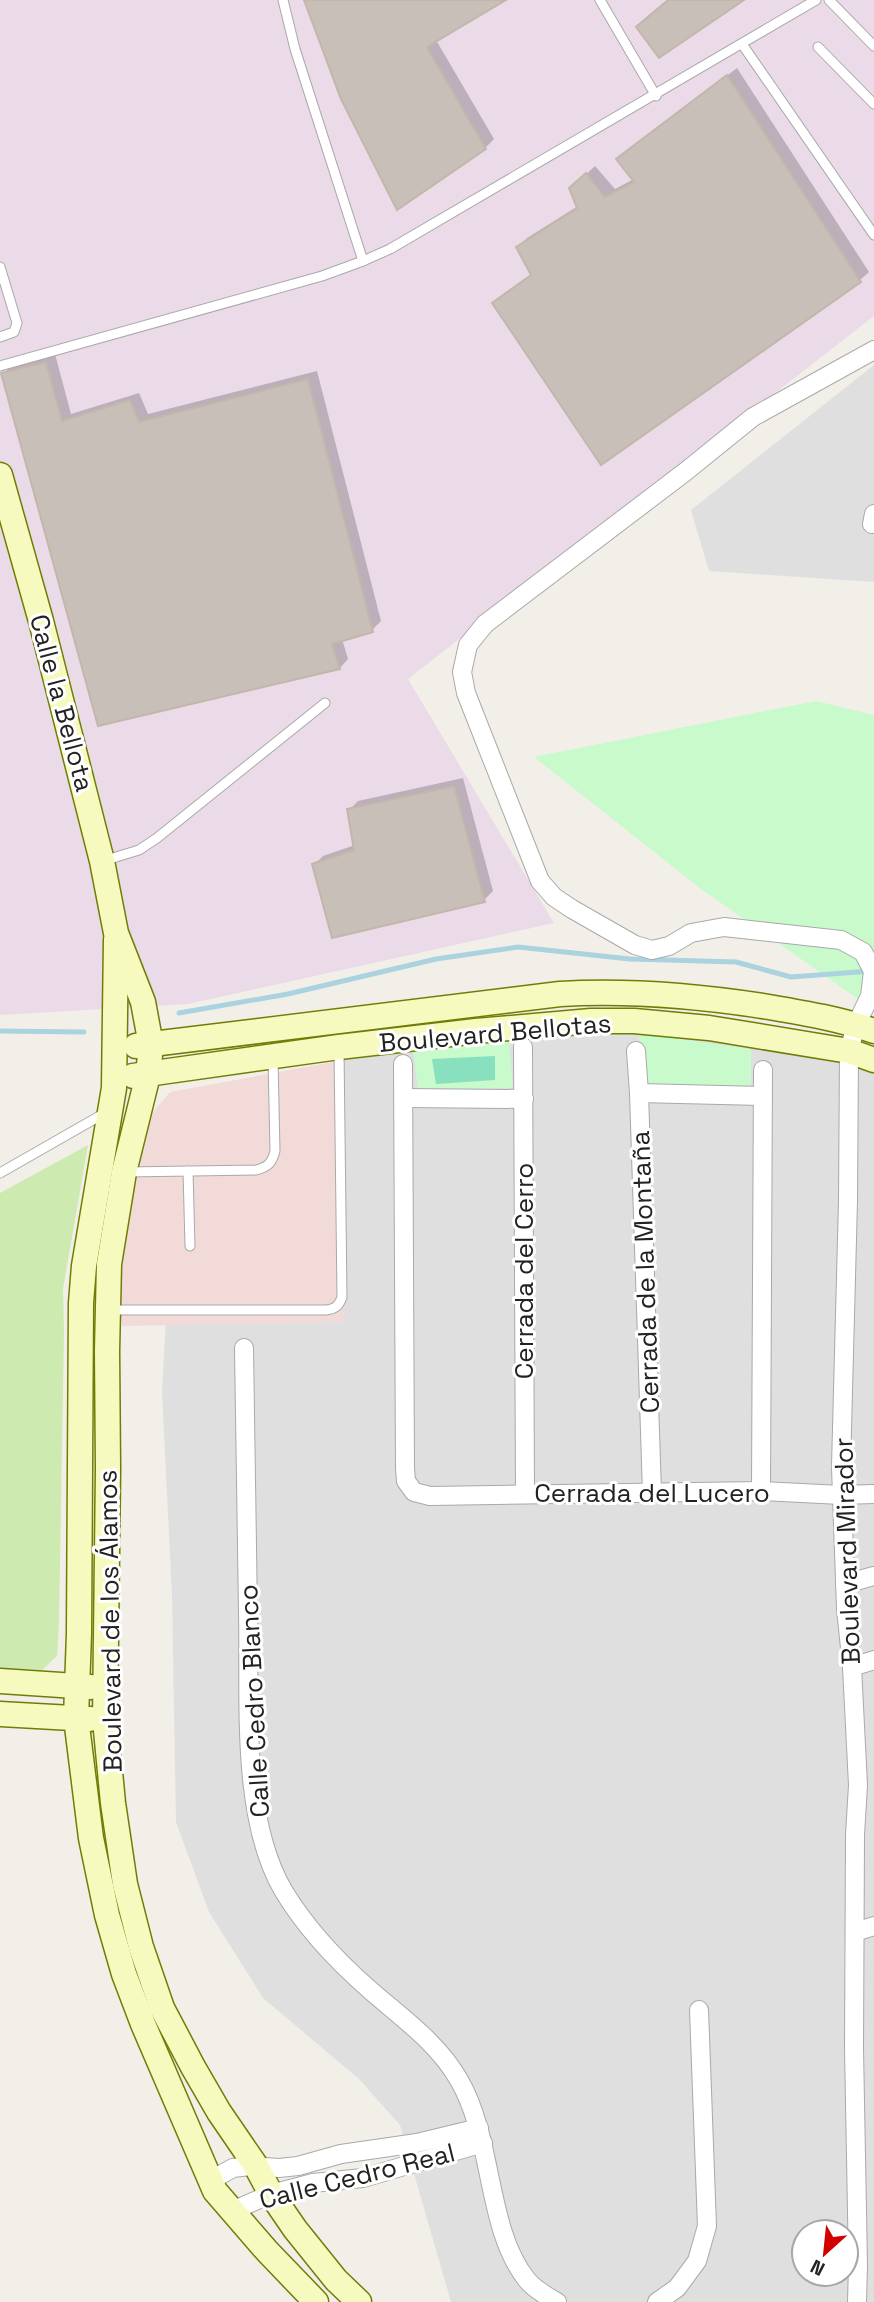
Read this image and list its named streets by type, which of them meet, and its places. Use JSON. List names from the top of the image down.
{
  "streets": {
    "street": [
      "Calle la Bellota",
      "Boulevard Bellotas",
      "Cerrada del Cerro",
      "Cerrada de la Montaña",
      "Cerrada del Lucero",
      "Boulevard Mirador",
      "Boulevard de los Álamos",
      "Calle Cedro Blanco",
      "Calle Cedro Real"
    ]
  },
  "crossings": [
    ["Calle la Bellota", "Boulevard Bellotas"],
    ["Calle la Bellota", "Boulevard de los Álamos"],
    ["Boulevard Bellotas", "Cerrada del Cerro"],
    ["Boulevard Bellotas", "Boulevard Mirador"],
    ["Boulevard Bellotas", "Boulevard de los Álamos"],
    ["Cerrada del Cerro", "Cerrada del Lucero"],
    ["Cerrada de la Montaña", "Cerrada del Lucero"],
    ["Cerrada del Lucero", "Boulevard Mirador"],
    ["Boulevard de los Álamos", "Calle Cedro Real"],
    ["Calle Cedro Blanco", "Calle Cedro Real"]
  ],
  "north": "bottom left"
}
